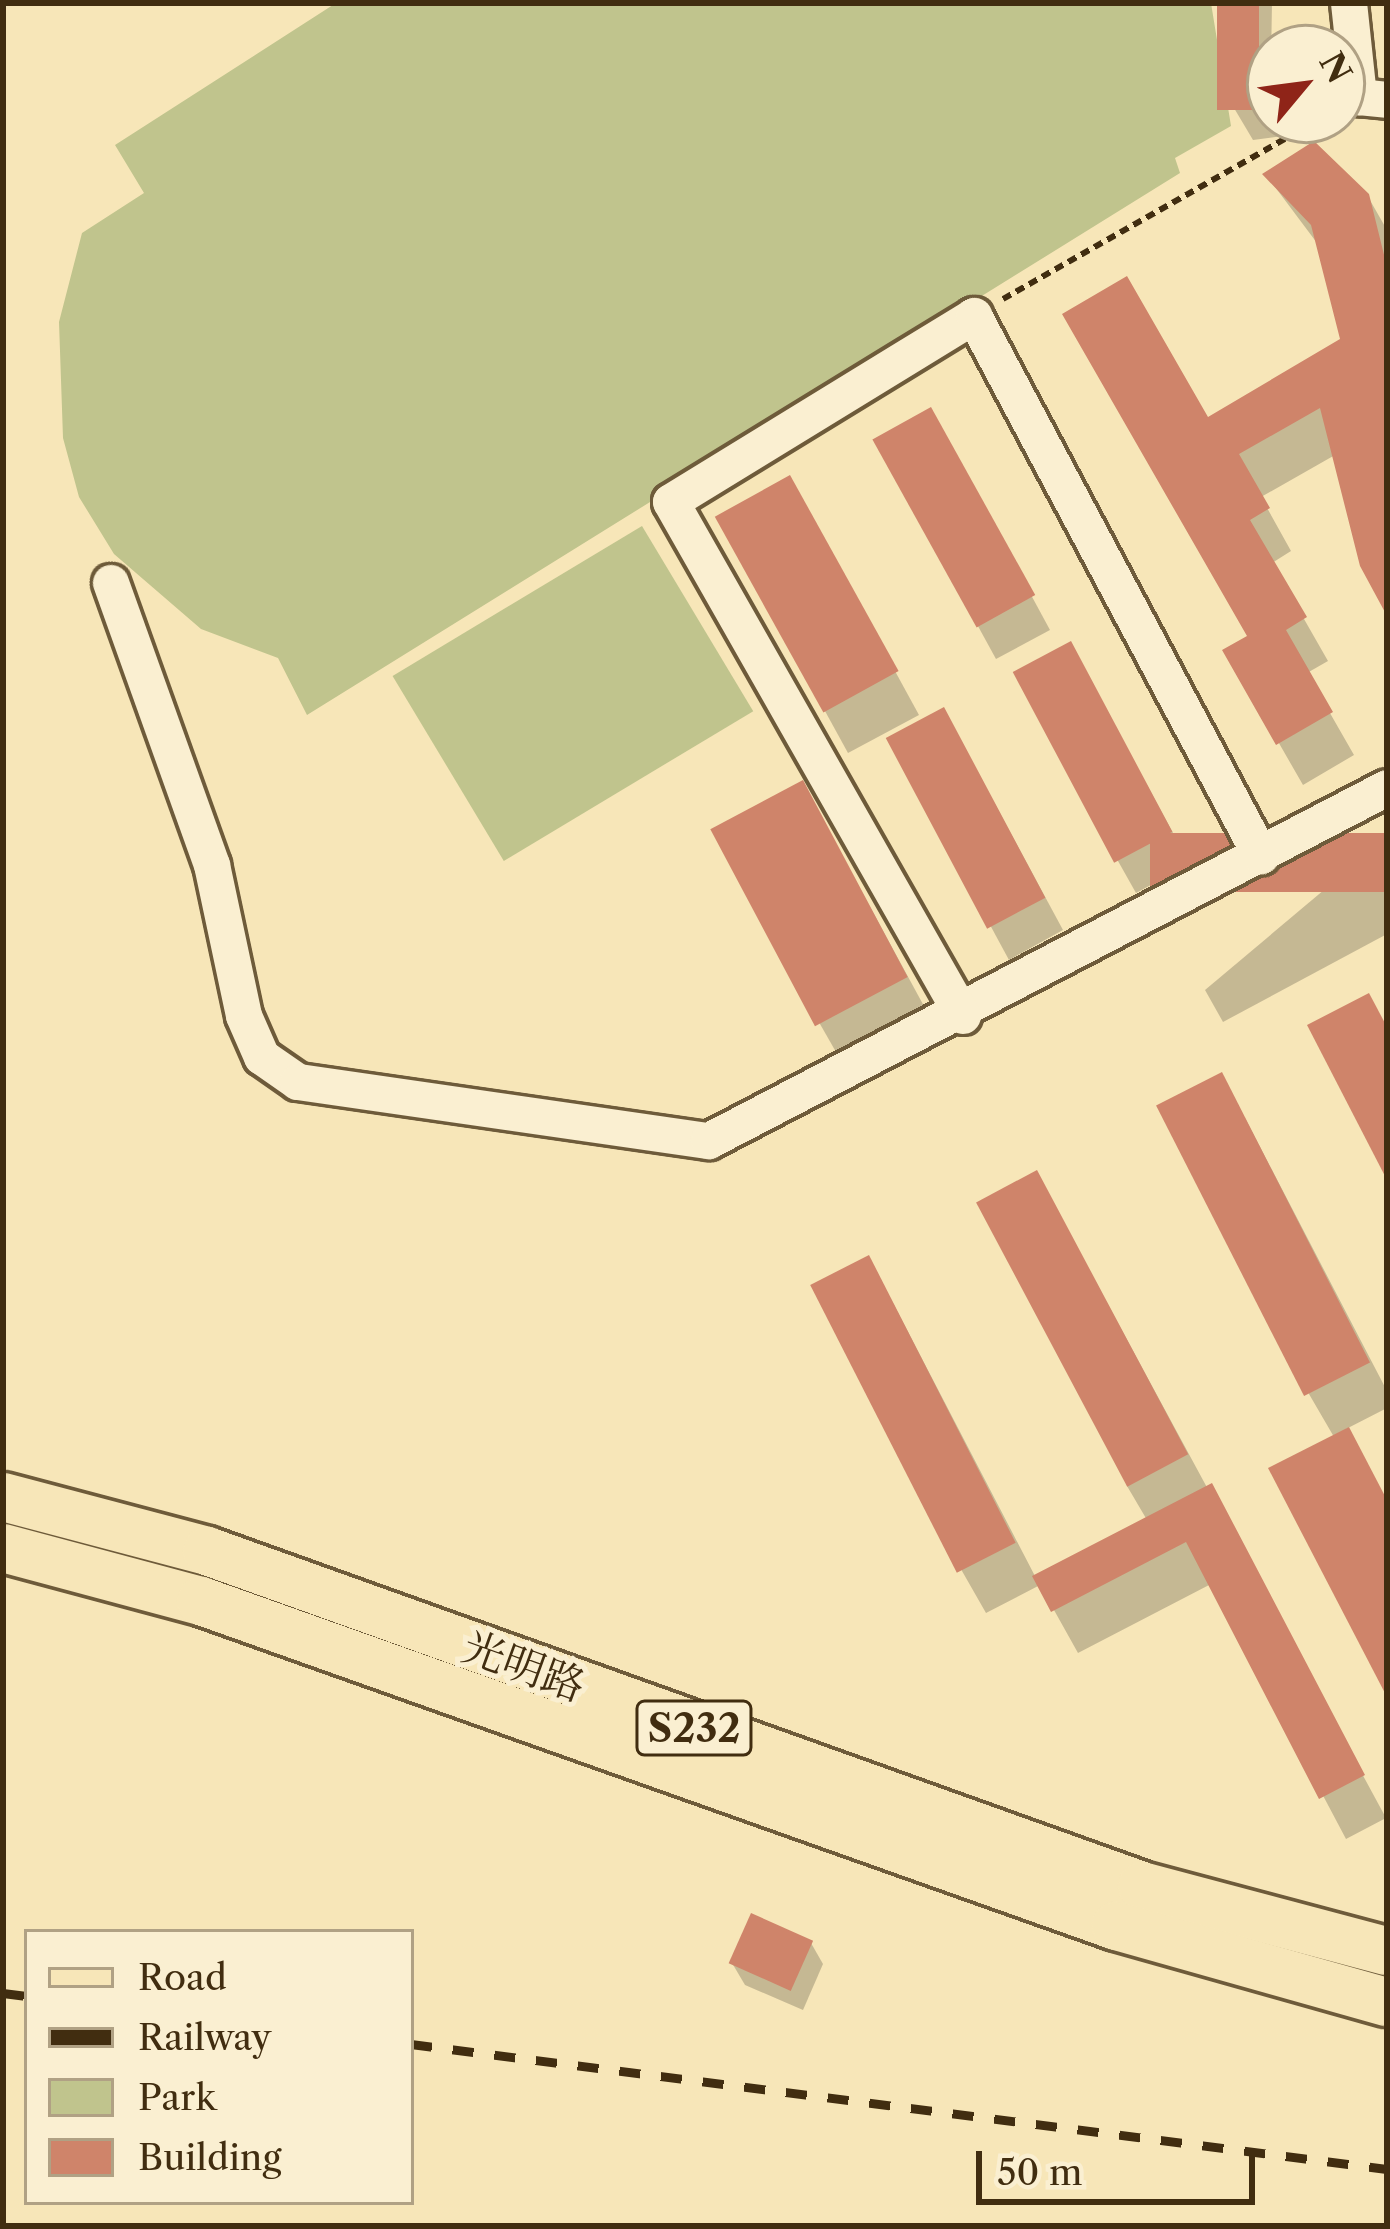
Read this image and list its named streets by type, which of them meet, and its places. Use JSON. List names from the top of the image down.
{
  "streets": {
    "main road": ["光明路", "S232"]
  },
  "legend": [
    "Road",
    "Railway",
    "Park",
    "Building"
  ],
  "scale_bar": "50 m",
  "north": "top right"
}
